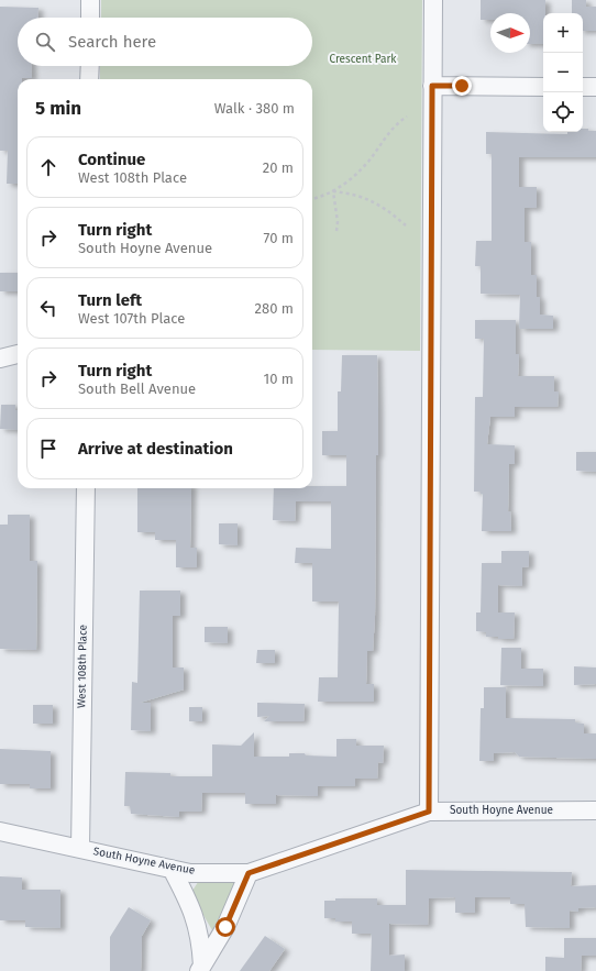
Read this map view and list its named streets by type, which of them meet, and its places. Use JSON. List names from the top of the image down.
{
  "streets": {
    "street": ["West 108th Place", "South Hoyne Avenue"]
  },
  "crossings": [
    ["West 108th Place", "South Hoyne Avenue"]
  ],
  "parks": ["Crescent Park"],
  "north": "right",
  "page": {
    "map_buttons": ["+", "−"],
    "search": "Search here",
    "heading": ["5 min", "Walk · 380 m"],
    "list": [
      ["Continue", "West 108th Place", "20 m"],
      ["Turn right", "South Hoyne Avenue", "70 m"],
      ["Turn left", "West 107th Place", "280 m"],
      ["Turn right", "South Bell Avenue", "10 m"],
      "Arrive at destination"
    ]
  }
}
